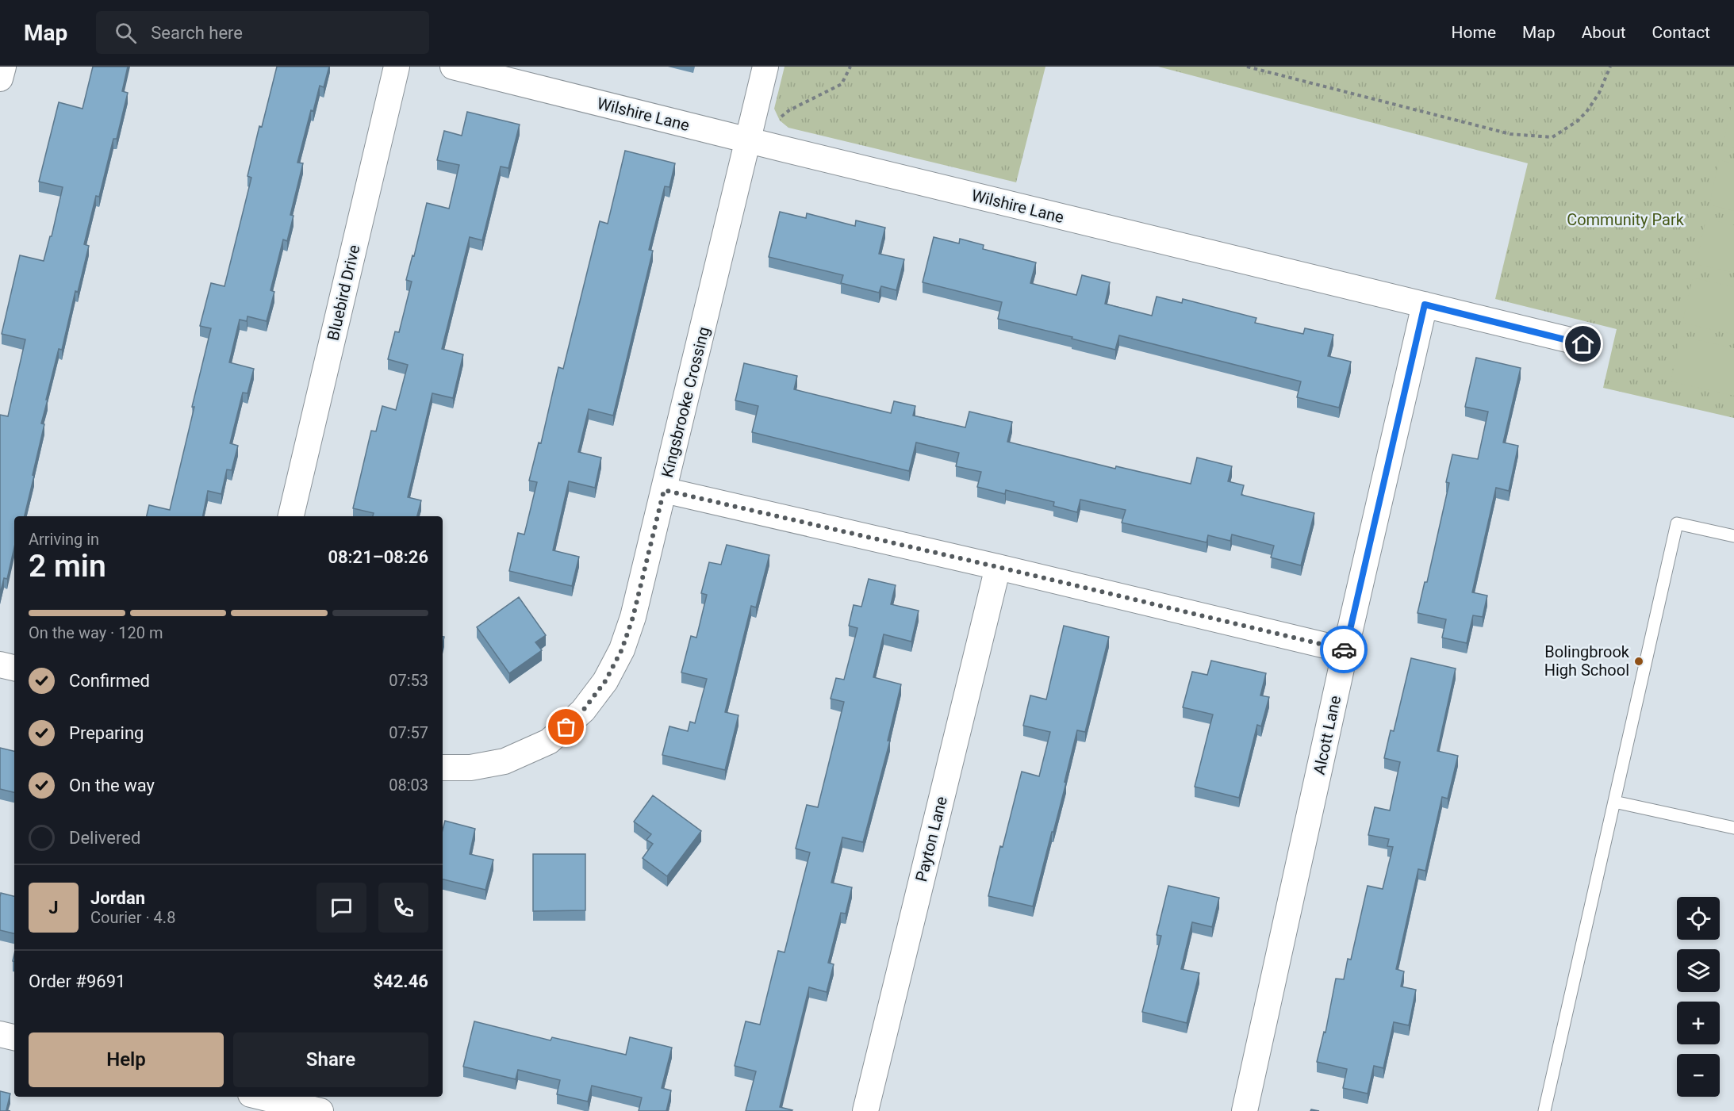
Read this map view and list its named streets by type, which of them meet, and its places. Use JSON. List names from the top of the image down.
{
  "streets": {
    "street": [
      "Wilshire Lane",
      "Bluebird Drive",
      "Kingsbrooke Crossing",
      "Alcott Lane",
      "Payton Lane"
    ]
  },
  "crossings": [
    ["Wilshire Lane", "Kingsbrooke Crossing"],
    ["Wilshire Lane", "Alcott Lane"]
  ],
  "parks": ["Community Park"],
  "places": ["Bolingbrook High School"],
  "page": {
    "header": "Map",
    "search": "Search here",
    "nav": [
      "Home",
      "Map",
      "About",
      "Contact"
    ],
    "heading": ["2 min", "Arriving in", "08:21–08:26"],
    "panel": [
      "Jordan",
      "Courier · 4.8",
      "Order #9691",
      "$42.46"
    ],
    "bar": "On the way · 120 m",
    "list": [
      ["Confirmed", "07:53"],
      ["Preparing", "07:57"],
      ["On the way", "08:03"],
      "Delivered"
    ],
    "round": "J",
    "map_buttons": ["+", "−"],
    "buttons": ["Help", "Share"]
  }
}
